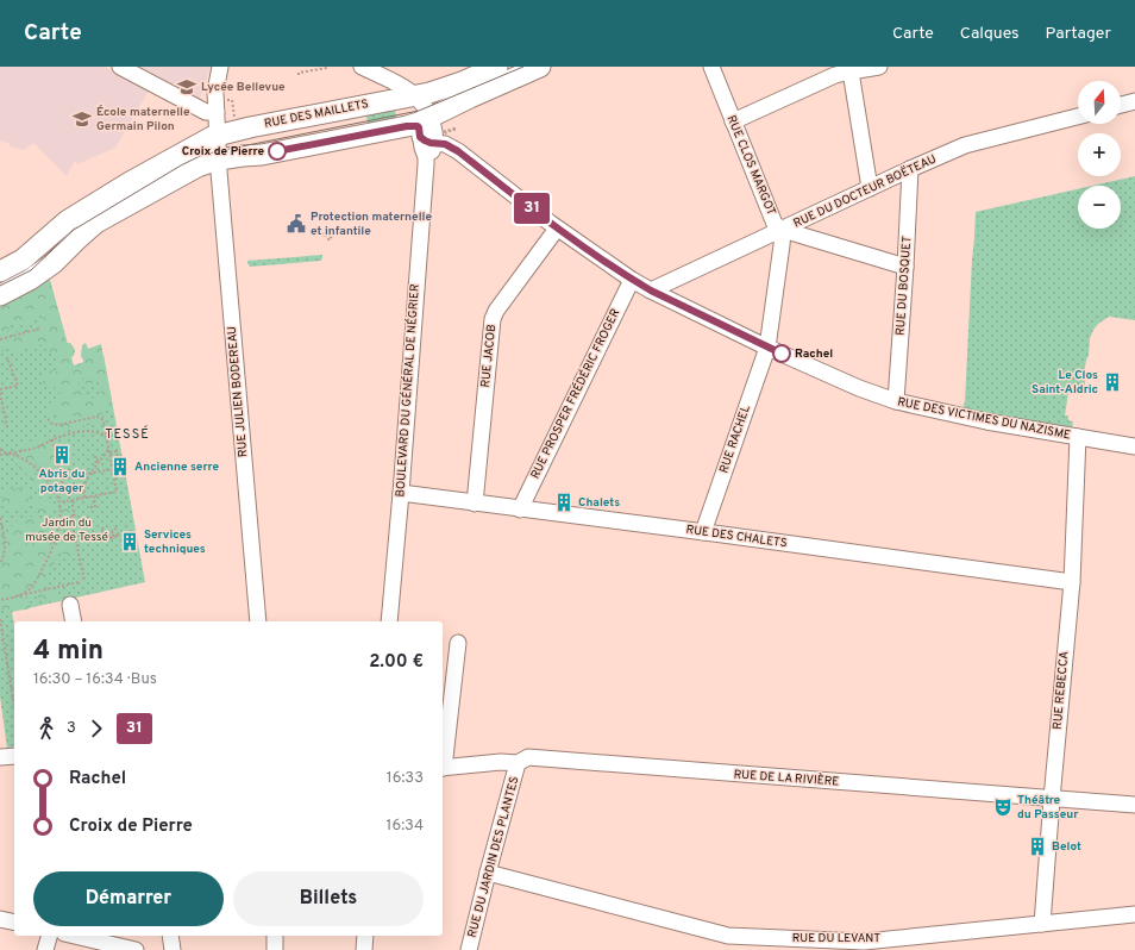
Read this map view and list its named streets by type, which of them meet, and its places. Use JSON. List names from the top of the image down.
{
  "streets": {
    "main road": ["RUE DES MAILLETS"],
    "street": [
      "RUE CLOS MARGOT",
      "RUE DU DOCTEUR BOËTEAU",
      "RUE DU BOSQUET",
      "RUE JACOB",
      "BOULEVARD DU GÉNÉRAL DE NÉGRIER",
      "RUE JULIEN BODEREAU",
      "RUE PROSPER FRÉDÉRIC FROGER",
      "RUE DES VICTIMES DU NAZISME",
      "RUE RACHEL",
      "RUE DES CHALETS",
      "RUE REBECCA",
      "RUE DE LA RIVIÈRE",
      "RUE DU JARDIN DES PLANTES",
      "RUE DU LEVANT"
    ]
  },
  "crossings": [
    ["RUE DES MAILLETS", "RUE JULIEN BODEREAU"],
    ["RUE CLOS MARGOT", "RUE DU DOCTEUR BOËTEAU"],
    ["RUE DU DOCTEUR BOËTEAU", "RUE DU BOSQUET"],
    ["RUE DU DOCTEUR BOËTEAU", "RUE DES VICTIMES DU NAZISME"],
    ["RUE DU BOSQUET", "RUE DES VICTIMES DU NAZISME"],
    ["RUE JACOB", "RUE DES VICTIMES DU NAZISME"],
    ["RUE JACOB", "RUE DES CHALETS"],
    ["BOULEVARD DU GÉNÉRAL DE NÉGRIER", "RUE DES VICTIMES DU NAZISME"],
    ["BOULEVARD DU GÉNÉRAL DE NÉGRIER", "RUE DES CHALETS"],
    ["RUE PROSPER FRÉDÉRIC FROGER", "RUE DES VICTIMES DU NAZISME"],
    ["RUE PROSPER FRÉDÉRIC FROGER", "RUE DES CHALETS"],
    ["RUE DES VICTIMES DU NAZISME", "RUE RACHEL"],
    ["RUE DES VICTIMES DU NAZISME", "RUE REBECCA"],
    ["RUE RACHEL", "RUE DES CHALETS"],
    ["RUE DES CHALETS", "RUE REBECCA"],
    ["RUE REBECCA", "RUE DE LA RIVIÈRE"],
    ["RUE REBECCA", "RUE DU LEVANT"],
    ["RUE DE LA RIVIÈRE", "RUE DU JARDIN DES PLANTES"],
    ["RUE DU JARDIN DES PLANTES", "RUE DU LEVANT"]
  ],
  "districts": ["TESSÉ"],
  "parks": ["Jardin du musée de Tessé"],
  "places": {
    "school or university": ["Lycée Bellevue", "École maternelle Germain Pilon"],
    "other": ["Croix de Pierre", "Rachel"],
    "public building": ["Protection maternelle et infantile"],
    "building": [
      "Le Clos Saint-Aldric",
      "Abris du potager",
      "Ancienne serre",
      "Chalets",
      "Services techniques",
      "Belot"
    ],
    "theatre": ["Théâtre du Passeur"]
  },
  "lines": ["bus line 31"],
  "north": "top",
  "page": {
    "header": "Carte",
    "nav": ["Carte", "Calques", "Partager"],
    "on_map": "31",
    "map_buttons": ["+", "−"],
    "heading": ["4 min", "16:30 – 16:34 · Bus", "2.00 €"],
    "legs": ["3", "31"],
    "list": [
      {
        "name": "Rachel",
        "value": "16:33"
      },
      {
        "name": "Croix de Pierre",
        "value": "16:34"
      }
    ],
    "buttons": ["Démarrer", "Billets"]
  }
}
